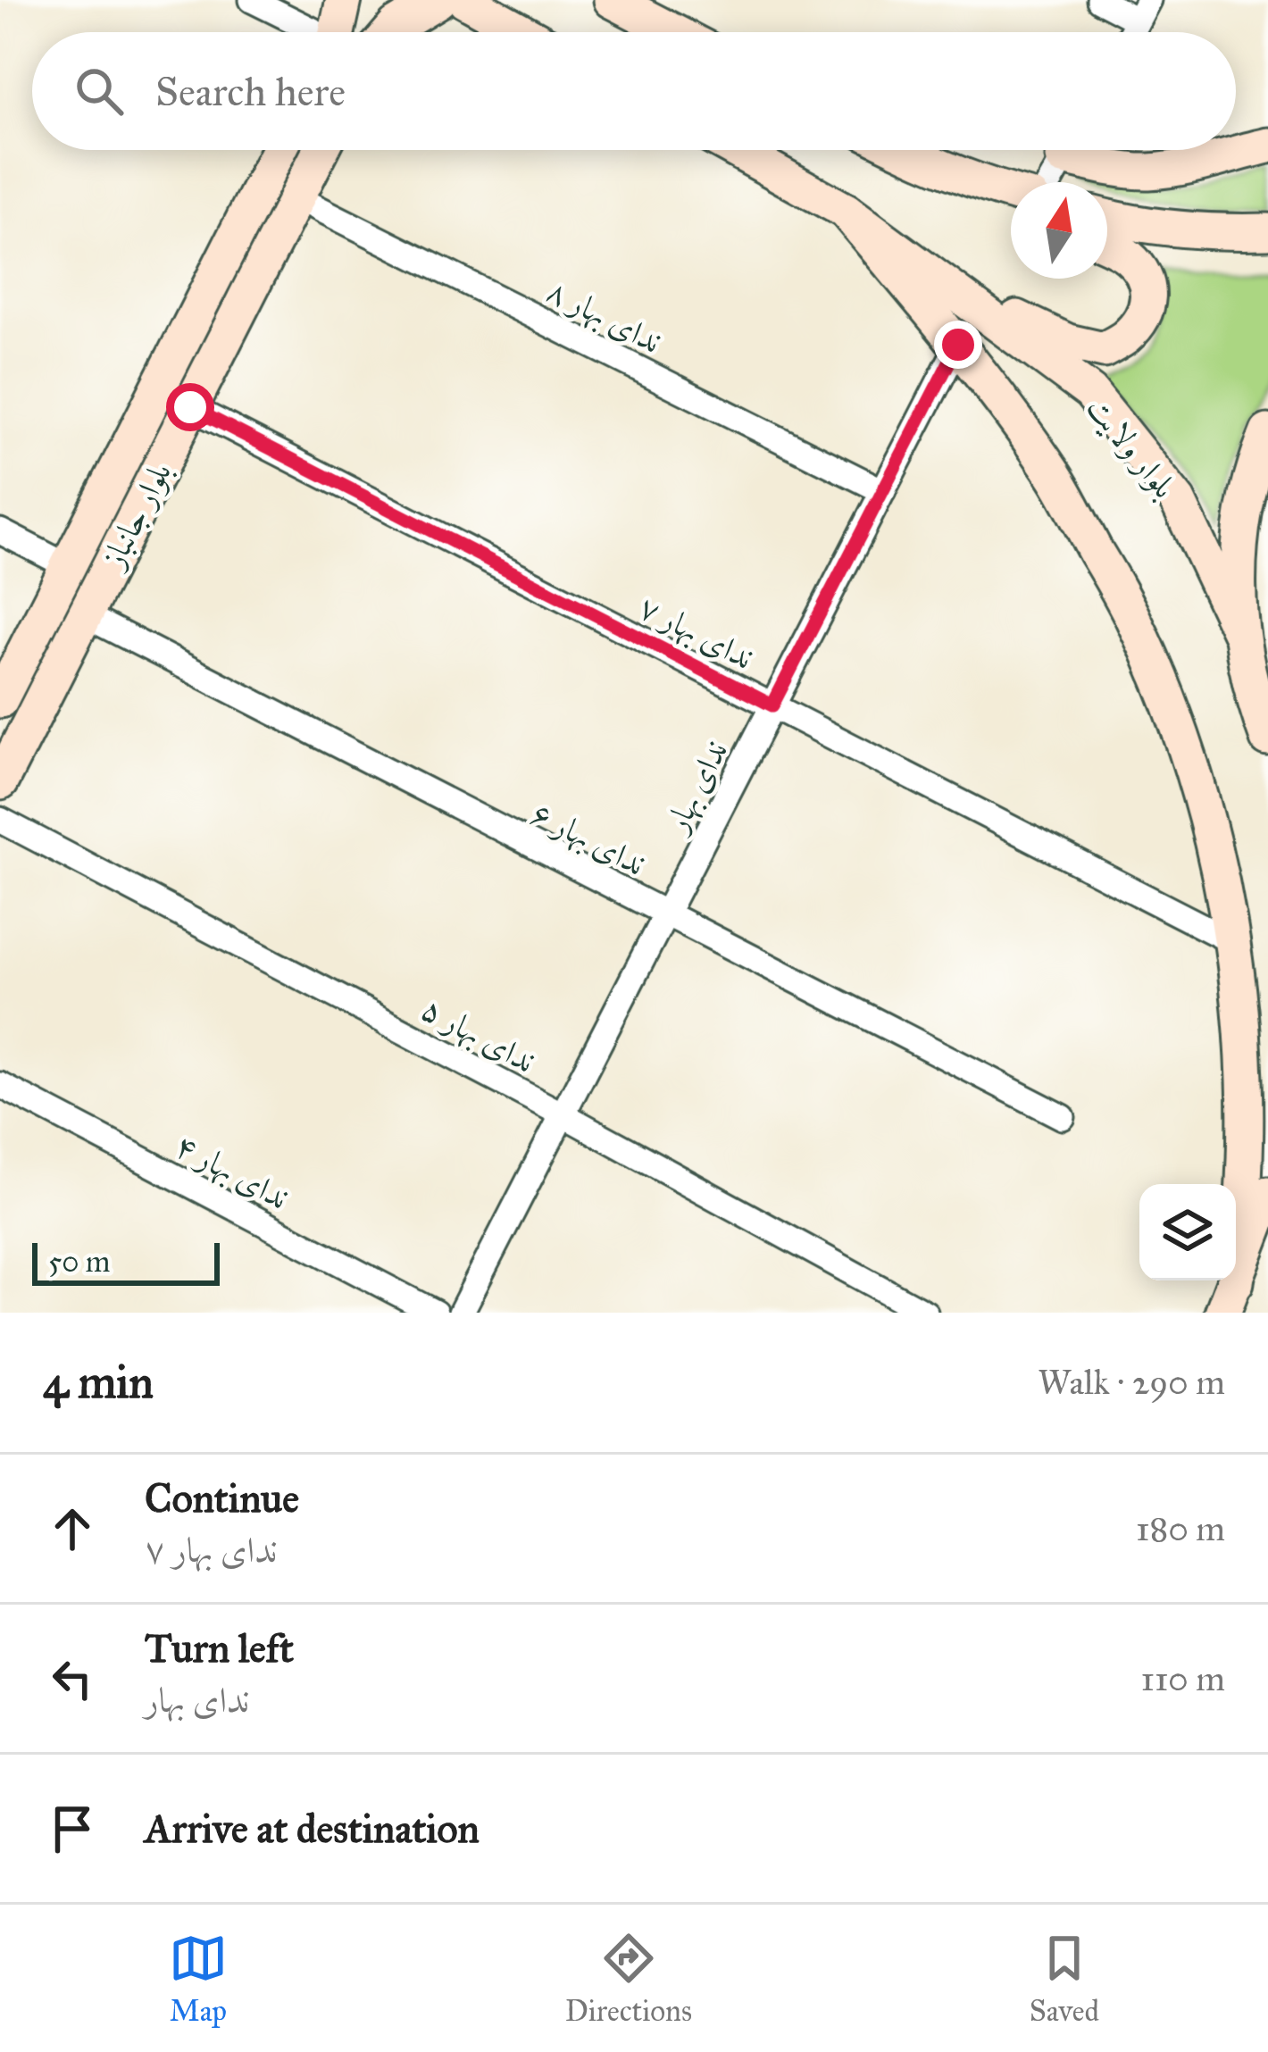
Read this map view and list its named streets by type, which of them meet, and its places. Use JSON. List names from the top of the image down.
{
  "streets": {
    "main road": ["بلوار ولایت", "بلوار جانباز"],
    "street": [
      "ندای بهار ۸",
      "ندای بهار ۷",
      "ندای بهار",
      "ندای بهار ۶",
      "ندای بهار ۵",
      "ندای بهار ۴"
    ]
  },
  "crossings": [
    ["ندای بهار ۸", "بلوار جانباز"],
    ["ندای بهار ۸", "ندای بهار"],
    ["بلوار جانباز", "ندای بهار ۷"],
    ["بلوار جانباز", "ندای بهار ۶"],
    ["ندای بهار ۷", "ندای بهار"],
    ["ندای بهار", "ندای بهار ۶"],
    ["ندای بهار", "ندای بهار ۵"]
  ],
  "scale_bar": "50 m",
  "north": "top",
  "page": {
    "search": "Search here",
    "scale": "50 m",
    "heading": ["4 min", "Walk · 290 m"],
    "list": [
      ["Continue", "ندای بهار ۷", "180 m"],
      ["Turn left", "ندای بهار", "110 m"],
      "Arrive at destination"
    ],
    "nav": ["Map", "Directions", "Saved"]
  }
}
